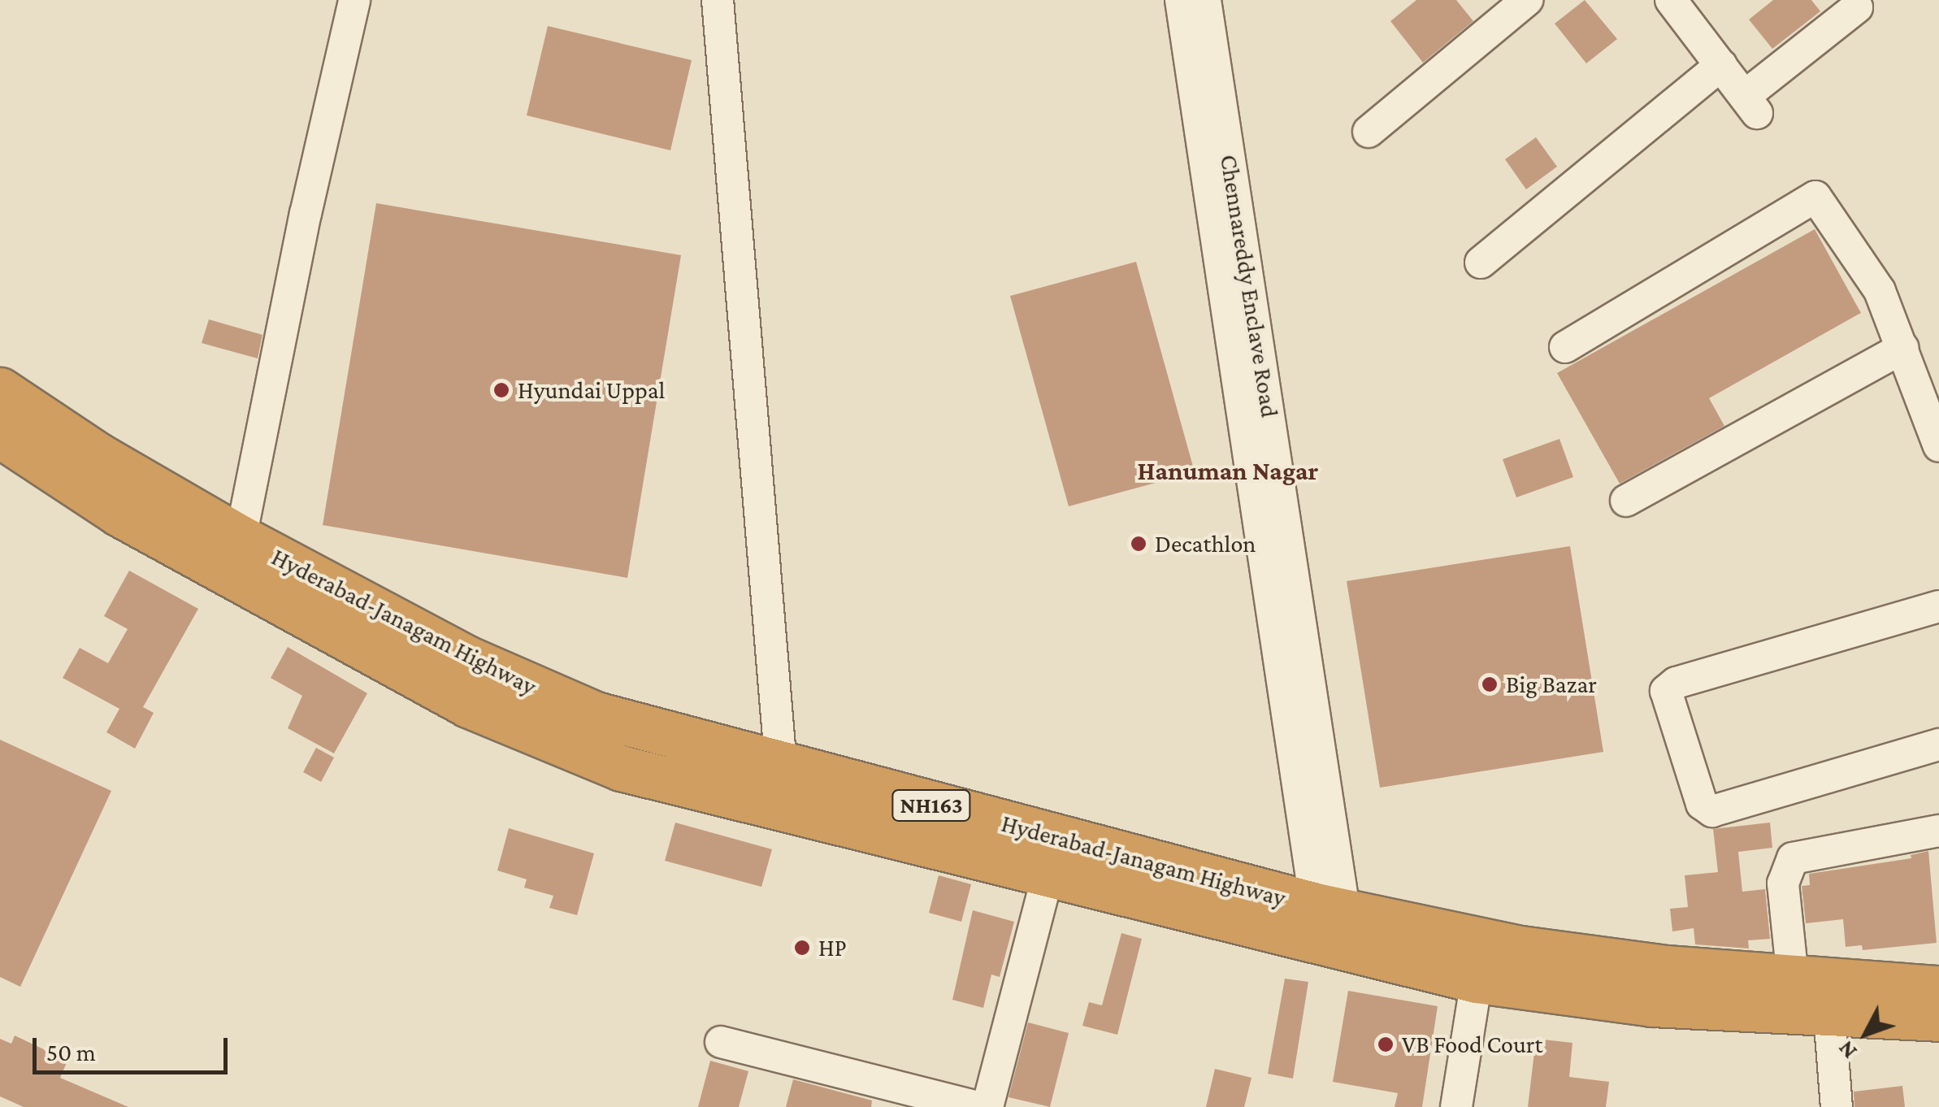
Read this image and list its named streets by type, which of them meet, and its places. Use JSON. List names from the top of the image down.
{
  "streets": {
    "highway": ["Hyderabad-Janagam Highway", "NH163"],
    "street": ["Chennareddy Enclave Road"]
  },
  "crossings": [
    ["Chennareddy Enclave Road", "Hyderabad-Janagam Highway"]
  ],
  "districts": ["Hanuman Nagar"],
  "places": [
    "Hyundai Uppal",
    "Decathlon",
    "Big Bazar",
    "HP",
    "VB Food Court"
  ],
  "scale_bar": "50 m",
  "north": "bottom left"
}
